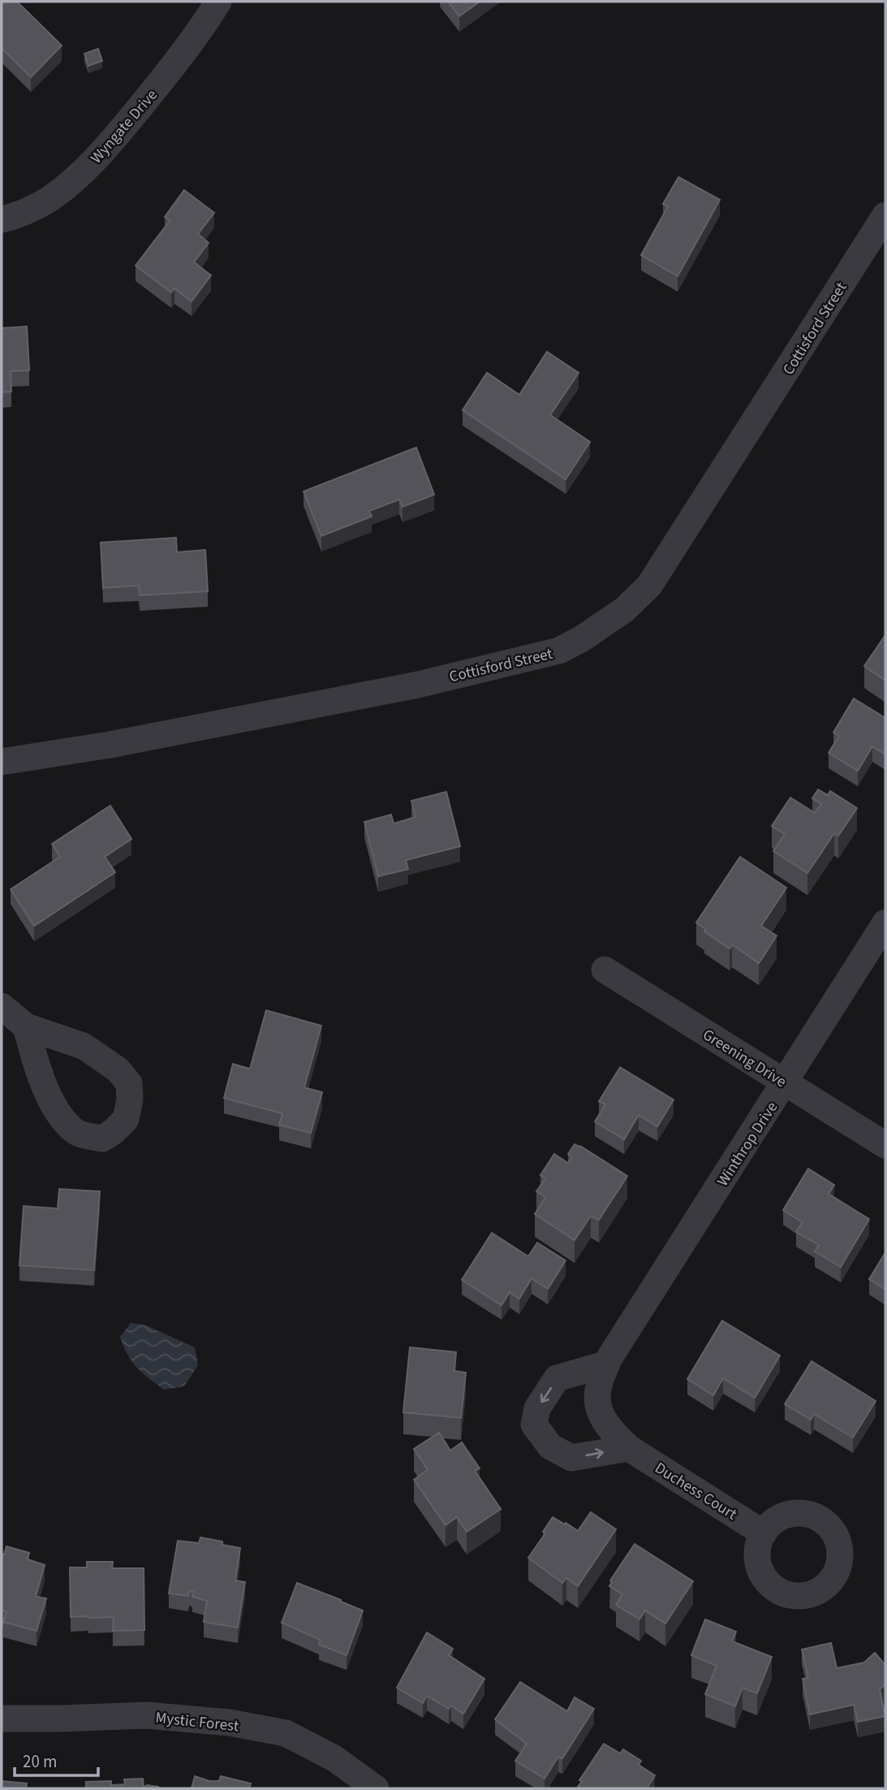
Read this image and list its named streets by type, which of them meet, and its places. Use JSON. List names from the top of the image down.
{
  "streets": {
    "street": [
      "Wyngate Drive",
      "Cottisford Street",
      "Greening Drive",
      "Winthrop Drive",
      "Duchess Court",
      "Mystic Forest"
    ]
  },
  "crossings": [
    ["Greening Drive", "Winthrop Drive"],
    ["Winthrop Drive", "Duchess Court"]
  ],
  "scale_bar": "20 m"
}
